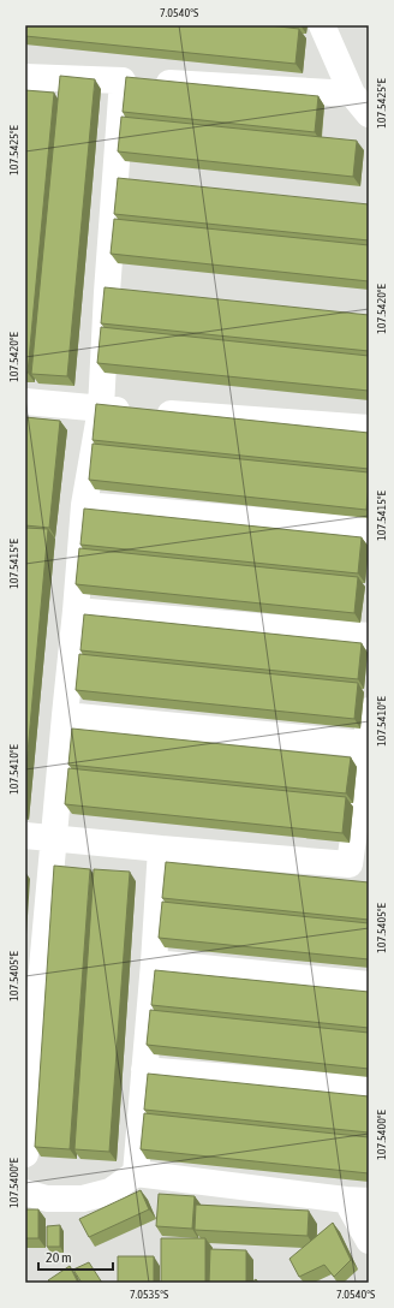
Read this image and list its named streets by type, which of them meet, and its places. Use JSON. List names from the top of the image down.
{
  "scale_bar": "20 m",
  "coordinates": [
    "7.0540°S",
    "107.5425°E",
    "107.5420°E",
    "107.5415°E",
    "107.5410°E",
    "107.5405°E",
    "107.5400°E",
    "7.0535°S"
  ]
}
